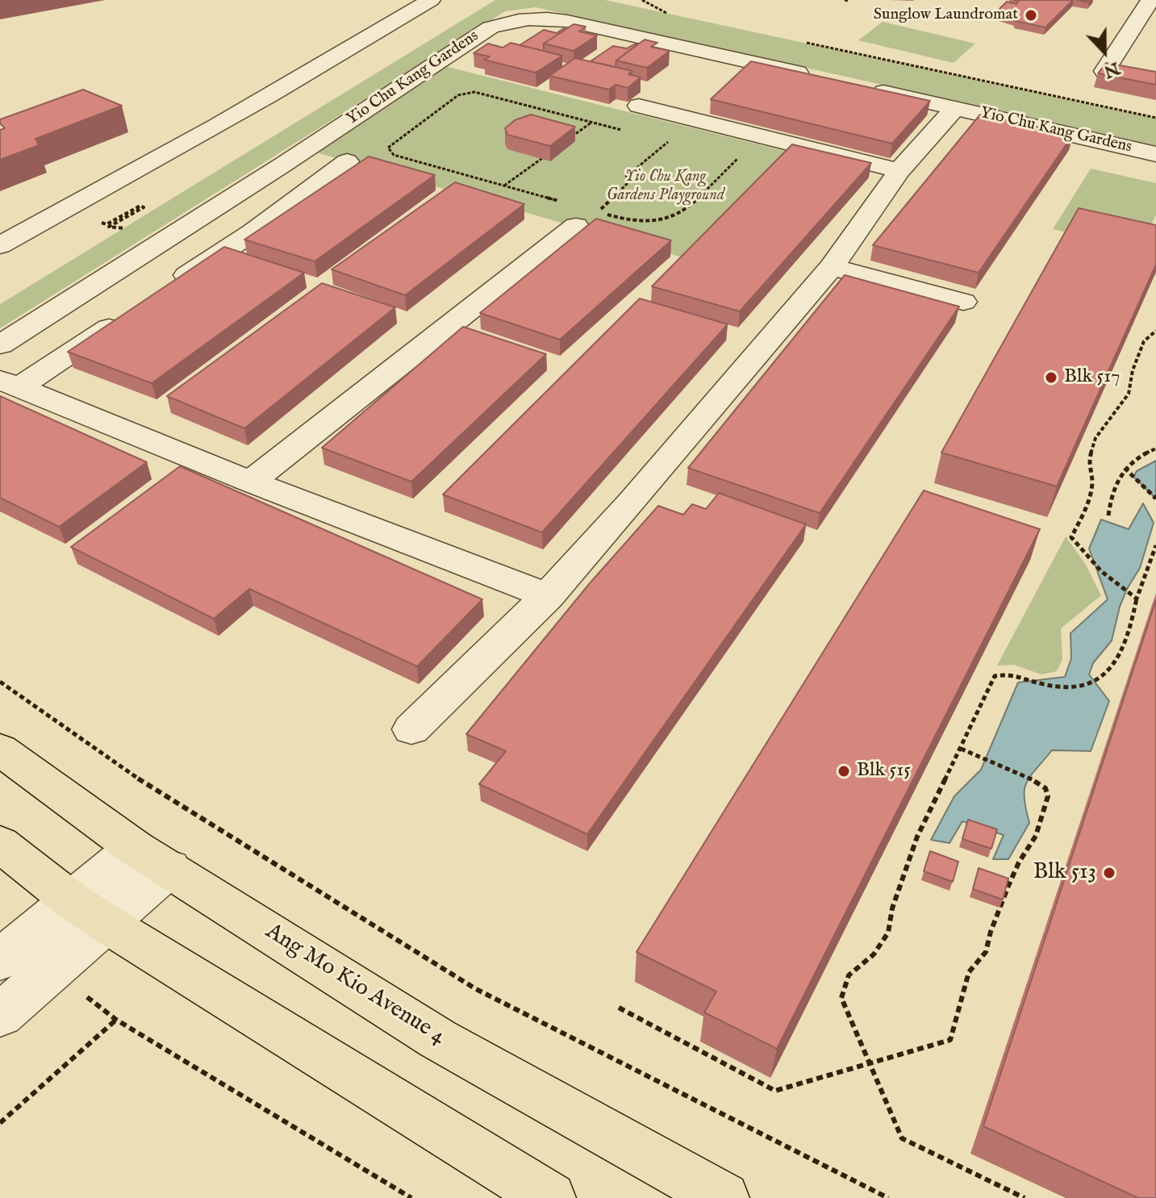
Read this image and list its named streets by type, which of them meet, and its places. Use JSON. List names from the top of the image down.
{
  "streets": {
    "main road": ["Ang Mo Kio Avenue 4"],
    "street": ["Yio Chu Kang Gardens"]
  },
  "parks": ["Yio Chu Kang Gardens Playground"],
  "places": [
    "Sunglow Laundromat",
    "Blk 517",
    "Blk 515",
    "Blk 513"
  ],
  "north": "bottom"
}
